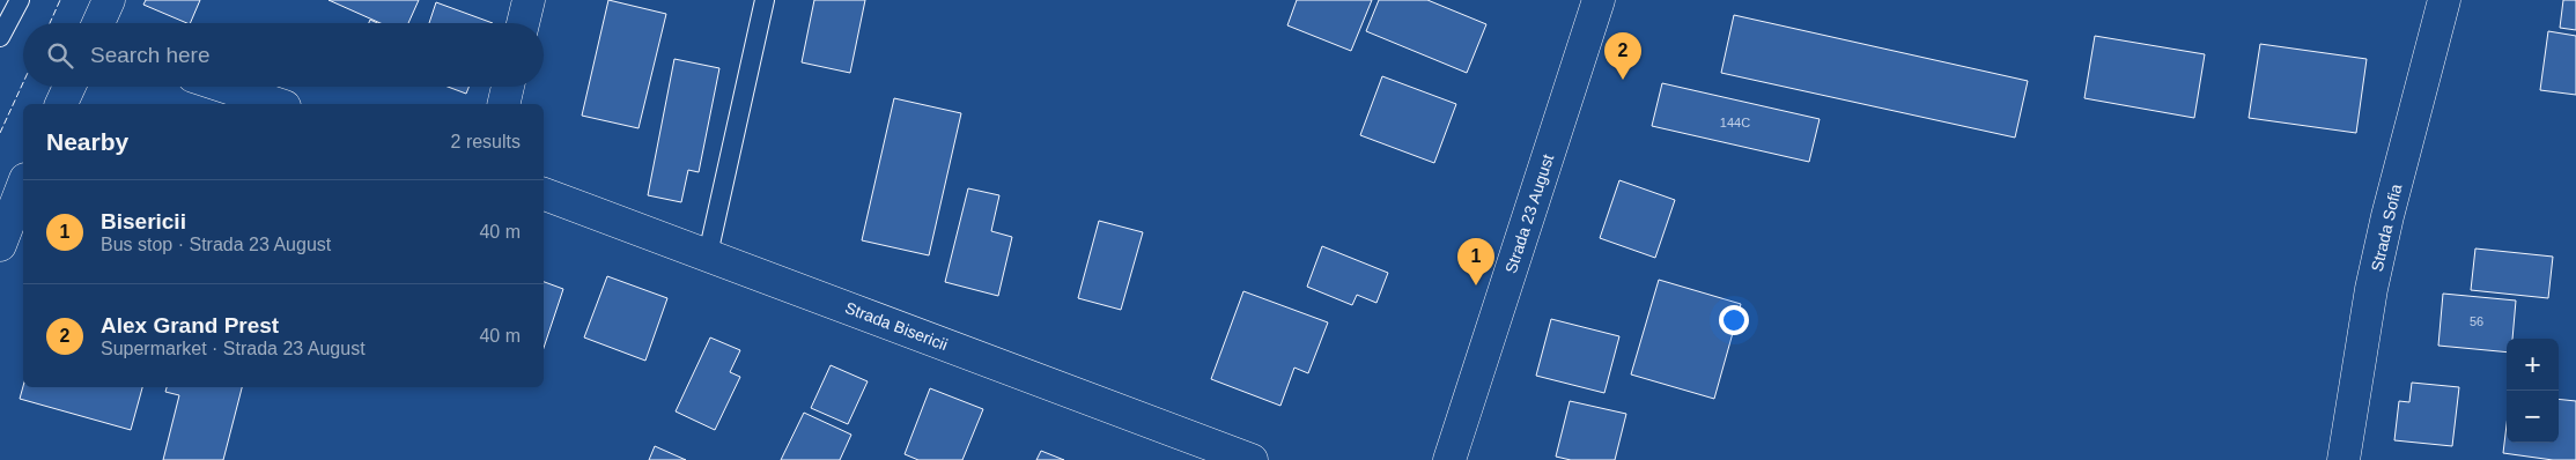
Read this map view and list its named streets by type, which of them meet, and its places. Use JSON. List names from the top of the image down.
{
  "streets": {
    "street": ["Strada 23 August", "Strada Sofia", "Strada Bisericii"]
  },
  "house_numbers": ["144C", "56"],
  "page": {
    "search": "Search here",
    "pins": ["2", "1"],
    "heading": ["Nearby", "2 results"],
    "list": [
      {
        "mark": "1",
        "name": "Bisericii",
        "note": "Bus stop · Strada 23 August",
        "value": "40 m"
      },
      {
        "mark": "2",
        "name": "Alex Grand Prest",
        "note": "Supermarket · Strada 23 August",
        "value": "40 m"
      }
    ],
    "map_buttons": ["+", "−"]
  }
}
